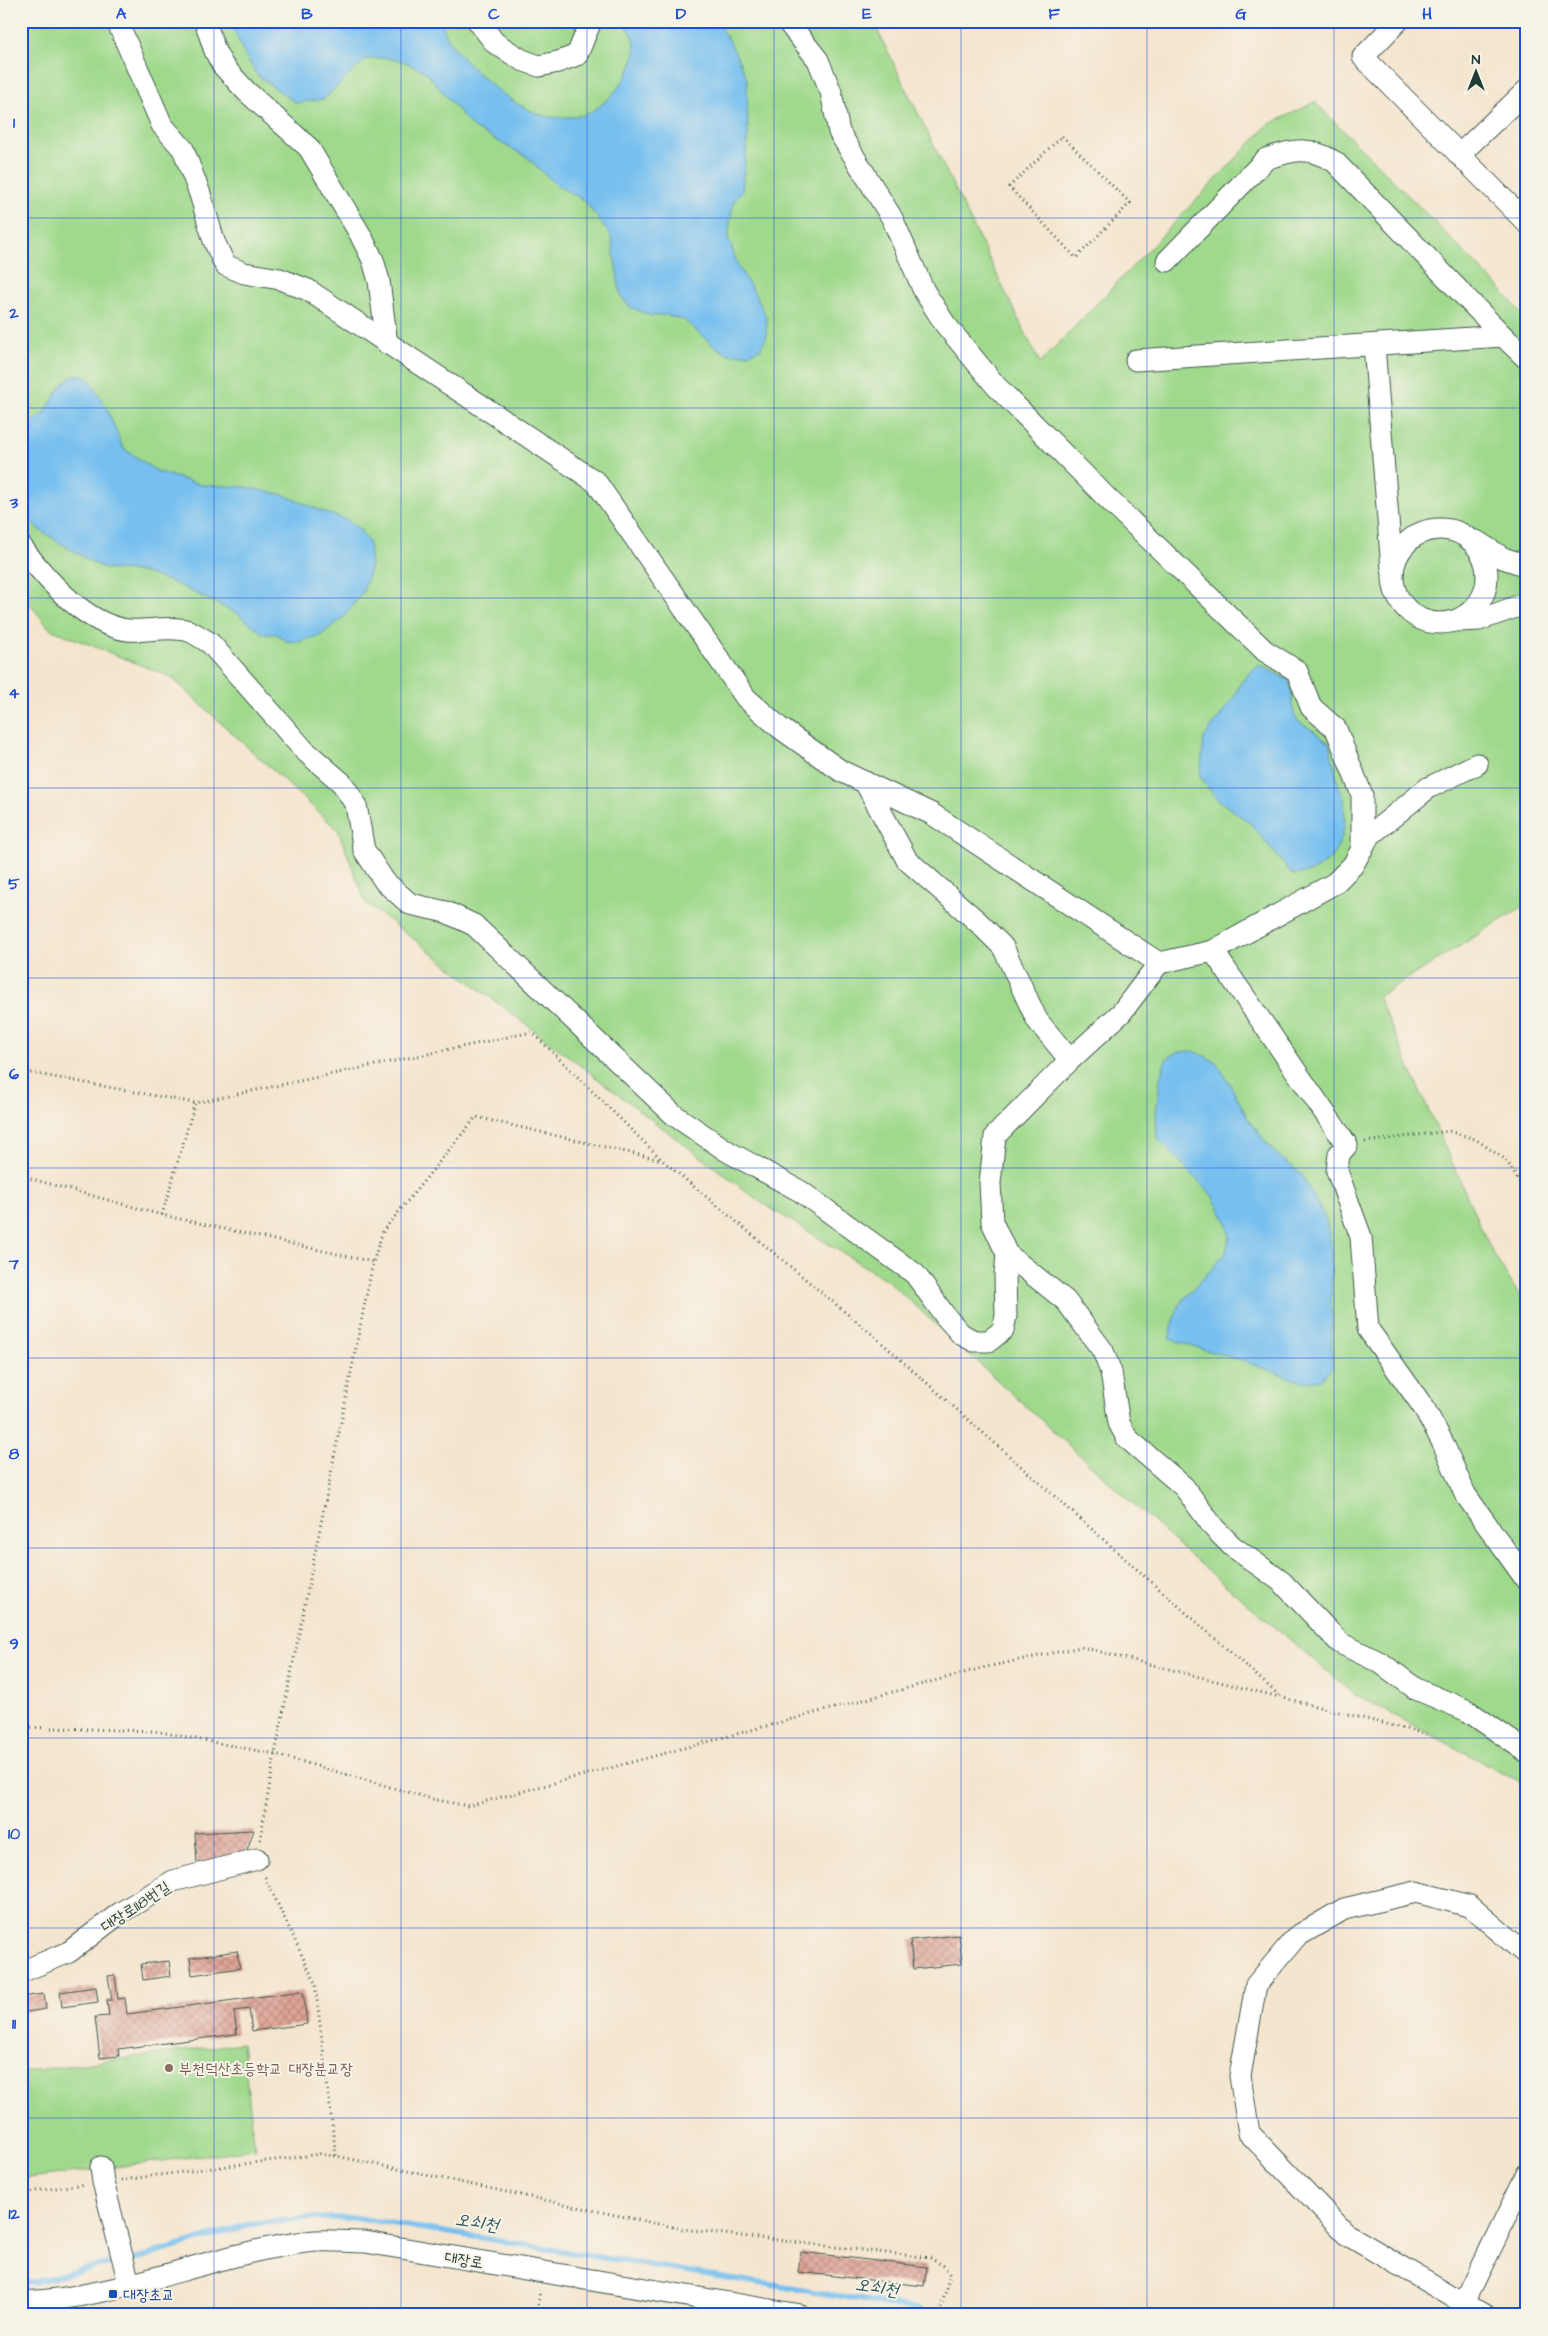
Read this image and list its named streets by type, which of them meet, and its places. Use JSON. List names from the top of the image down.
{
  "streets": {
    "street": ["대장로118번길", "대장로"]
  },
  "water": ["오쇠천"],
  "places": {
    "other": ["부천덕산초등학교 대장분교장"],
    "transit": ["대장초교"]
  },
  "north": "top",
  "grid": {
    "columns": [
      "A",
      "B",
      "C",
      "D",
      "E",
      "F",
      "G",
      "H"
    ],
    "rows": [
      "1",
      "2",
      "3",
      "4",
      "5",
      "6",
      "7",
      "8",
      "9",
      "10",
      "11",
      "12"
    ]
  }
}
